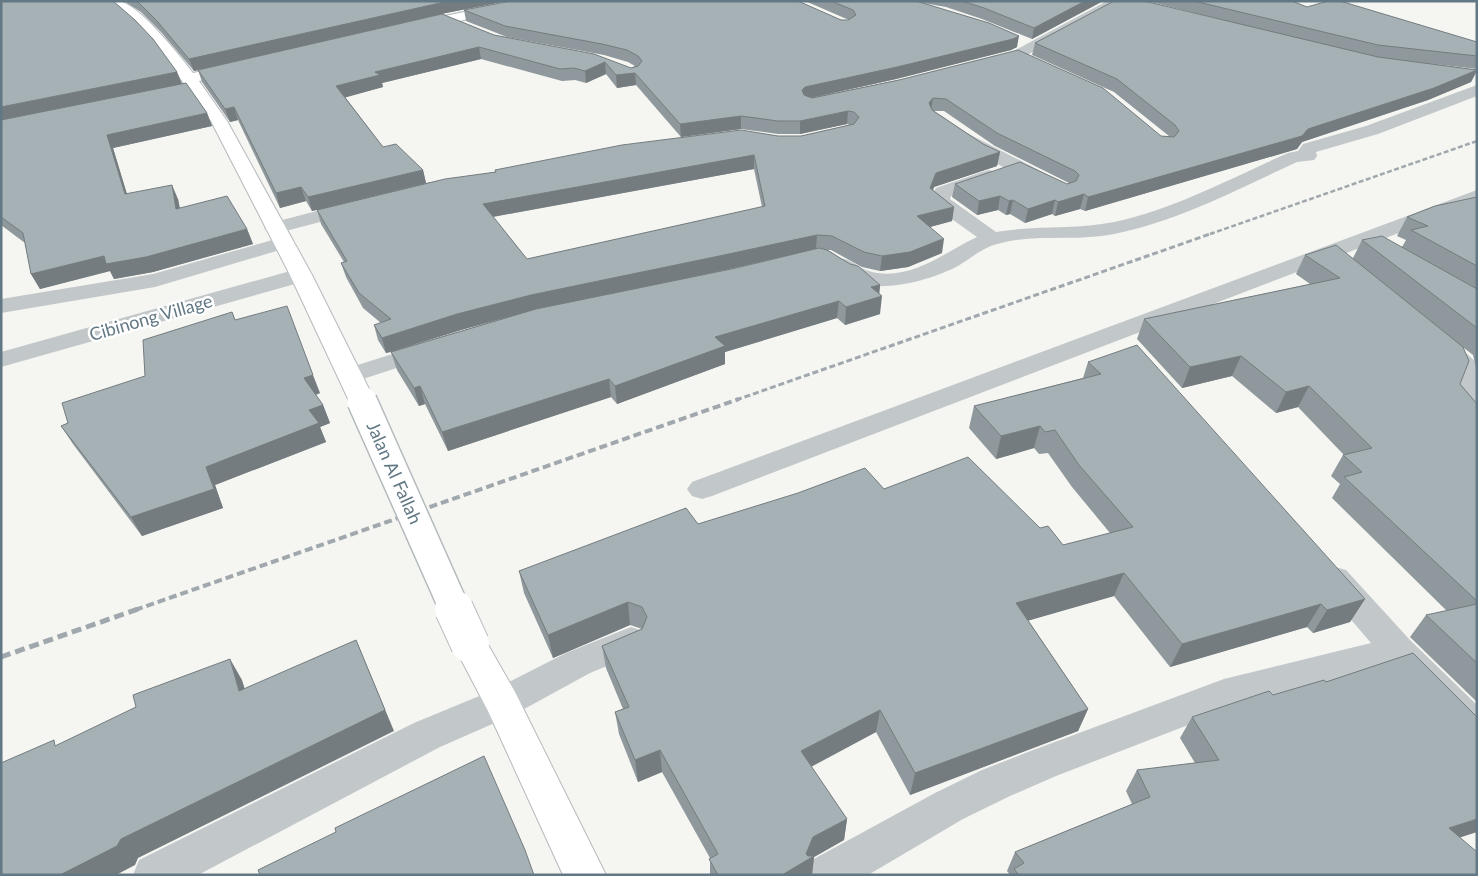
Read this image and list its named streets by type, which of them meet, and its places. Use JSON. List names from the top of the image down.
{
  "streets": {
    "street": ["Cibinong Village", "Jalan Al Fallah"]
  },
  "crossings": [
    ["Cibinong Village", "Jalan Al Fallah"]
  ]
}
